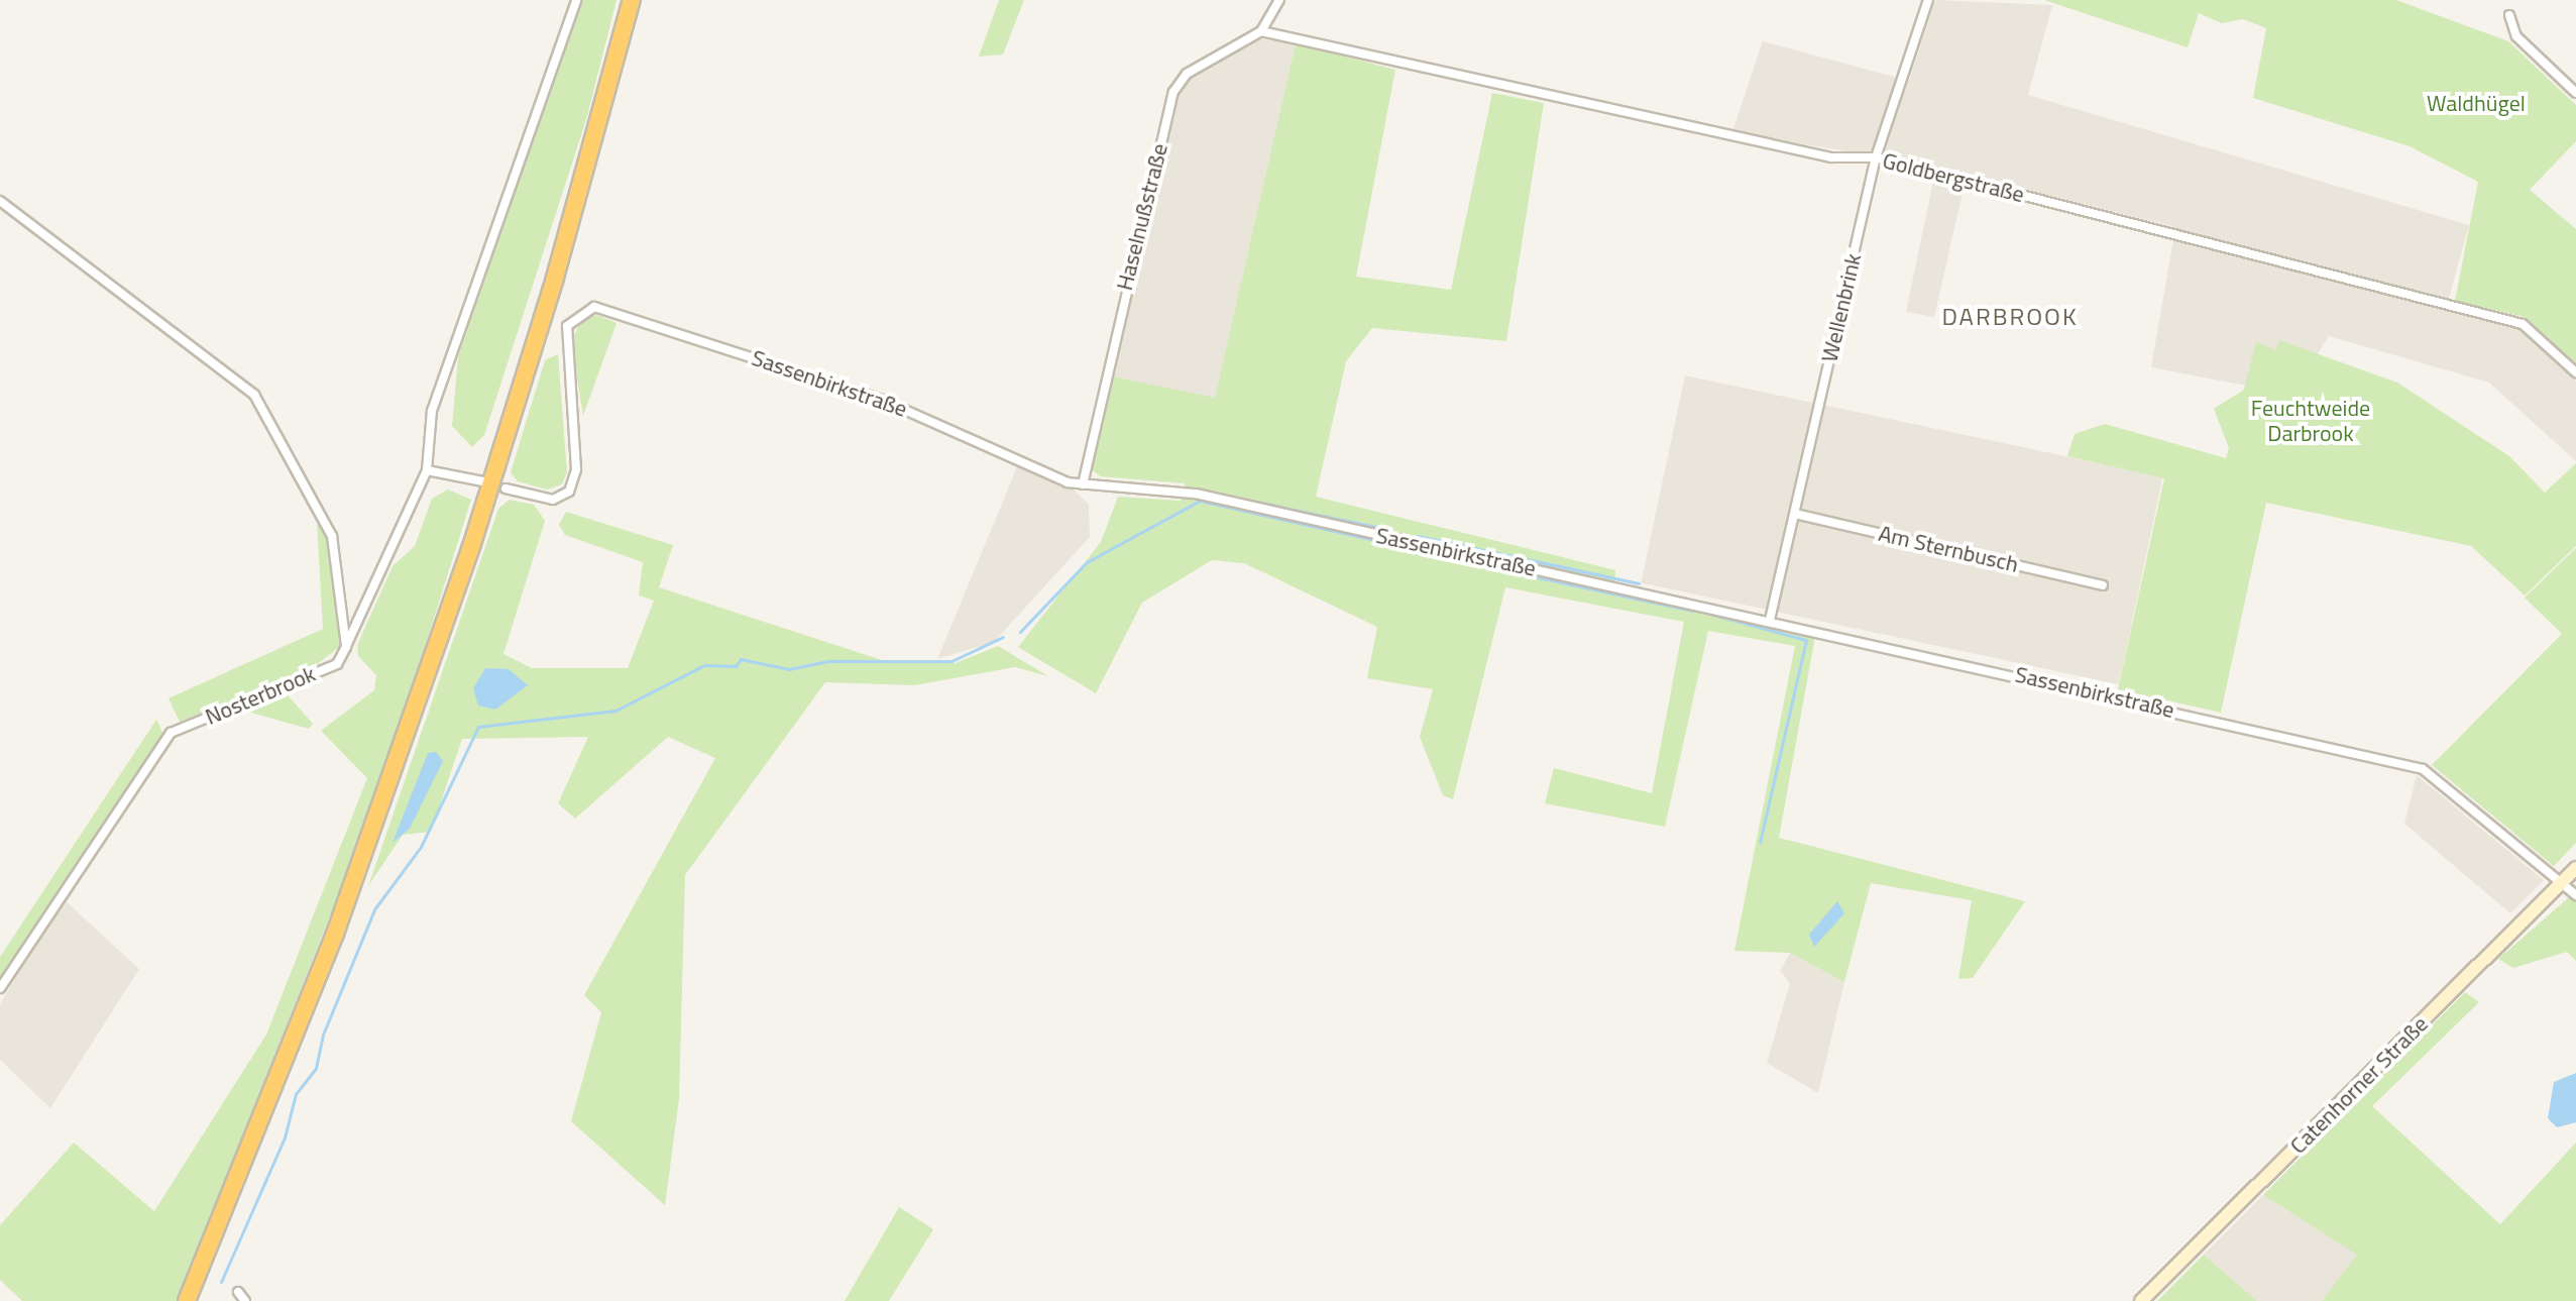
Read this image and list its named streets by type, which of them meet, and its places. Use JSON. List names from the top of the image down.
{
  "streets": {
    "street": [
      "Goldbergstraße",
      "Haselnußstraße",
      "Wellenbrink",
      "Sassenbirkstraße",
      "Am Sternbusch",
      "Nosterbrook",
      "Catenhorner Straße"
    ]
  },
  "crossings": [
    ["Goldbergstraße", "Haselnußstraße"],
    ["Goldbergstraße", "Wellenbrink"],
    ["Haselnußstraße", "Sassenbirkstraße"],
    ["Wellenbrink", "Sassenbirkstraße"],
    ["Wellenbrink", "Am Sternbusch"],
    ["Sassenbirkstraße", "Catenhorner Straße"]
  ],
  "districts": ["DARBROOK"],
  "parks": ["Waldhügel", "Feuchtweide Darbrook"]
}
